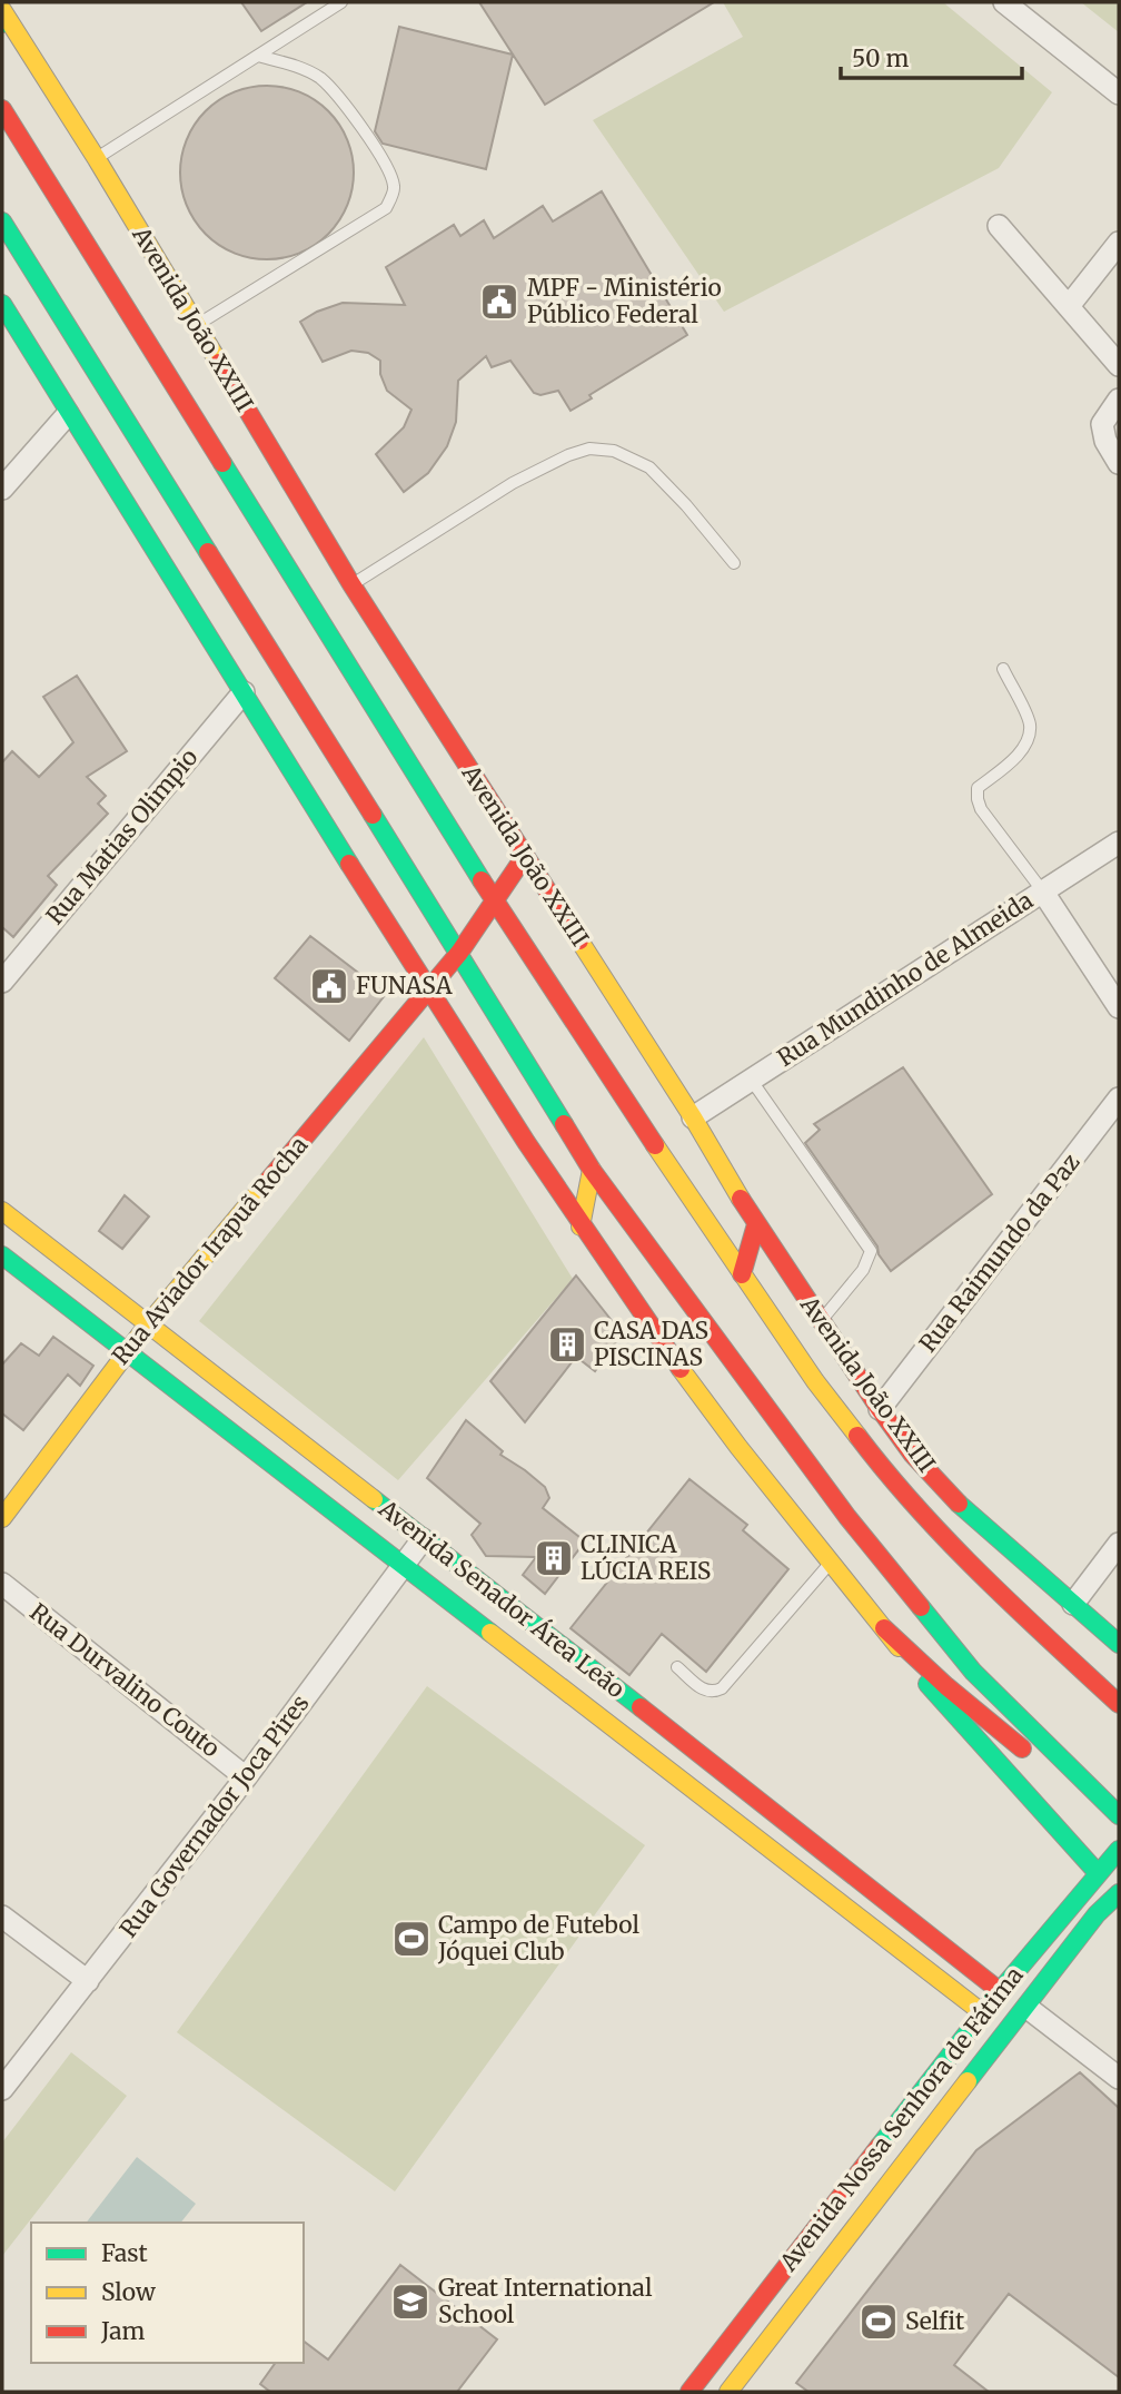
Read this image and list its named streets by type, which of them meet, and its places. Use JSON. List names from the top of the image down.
{
  "streets": {
    "street": [
      "Avenida João XXIII",
      "Rua Matias Olimpio",
      "Rua Mundinho de Almeida",
      "Rua Aviador Irapuã Rocha",
      "Rua Raimundo da Paz",
      "Avenida Senador Área Leão",
      "Rua Durvalino Couto",
      "Rua Governador Joca Pires",
      "Avenida Nossa Senhora de Fátima"
    ]
  },
  "crossings": [
    ["Avenida João XXIII", "Rua Mundinho de Almeida"],
    ["Avenida João XXIII", "Rua Aviador Irapuã Rocha"],
    ["Avenida João XXIII", "Rua Raimundo da Paz"],
    ["Rua Aviador Irapuã Rocha", "Avenida Senador Área Leão"],
    ["Avenida Senador Área Leão", "Rua Governador Joca Pires"],
    ["Avenida Senador Área Leão", "Avenida Nossa Senhora de Fátima"],
    ["Rua Durvalino Couto", "Rua Governador Joca Pires"]
  ],
  "places": {
    "public building": ["MPF - Ministério Público Federal", "FUNASA"],
    "building": ["CASA DAS PISCINAS", "CLINICA LÚCIA REIS"],
    "sports": ["Campo de Futebol Jóquei Club", "Selfit"],
    "school or university": ["Great International School"]
  },
  "legend": ["Fast", "Slow", "Jam"],
  "scale_bar": "50 m"
}
